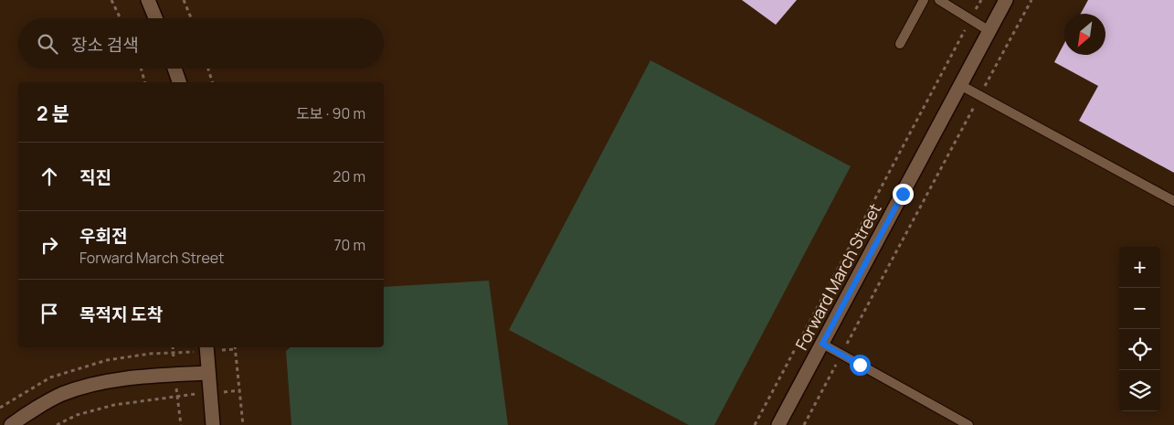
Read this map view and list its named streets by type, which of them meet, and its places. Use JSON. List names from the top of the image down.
{
  "streets": {
    "street": ["Forward March Street"]
  },
  "north": "bottom left",
  "page": {
    "search": "장소 검색",
    "heading": ["2 분", "도보 · 90 m"],
    "list": [
      ["직진", "20 m"],
      ["우회전", "Forward March Street", "70 m"],
      "목적지 도착"
    ],
    "map_buttons": ["+", "−"]
  }
}
